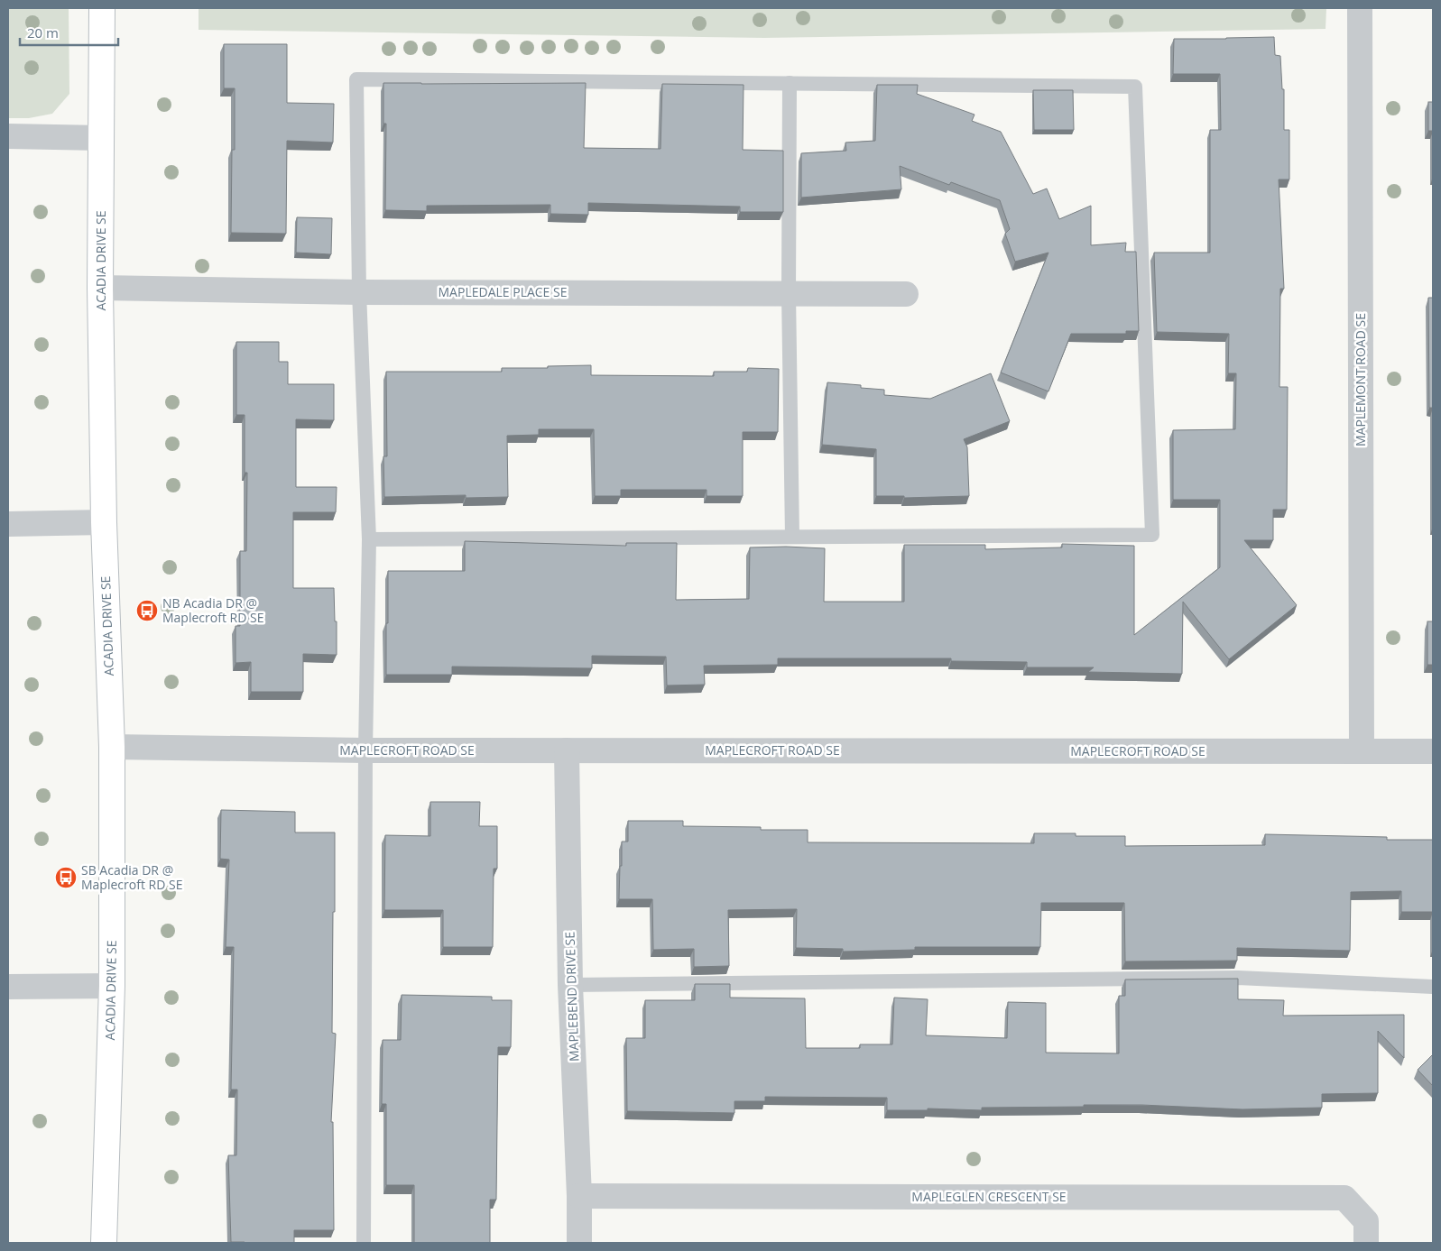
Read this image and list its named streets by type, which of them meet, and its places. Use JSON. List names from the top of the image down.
{
  "streets": {
    "street": [
      "ACADIA DRIVE SE",
      "MAPLEDALE PLACE SE",
      "MAPLEMONT ROAD SE",
      "MAPLECROFT ROAD SE",
      "MAPLEBEND DRIVE SE",
      "MAPLEGLEN CRESCENT SE"
    ]
  },
  "crossings": [
    ["ACADIA DRIVE SE", "MAPLEDALE PLACE SE"],
    ["ACADIA DRIVE SE", "MAPLECROFT ROAD SE"],
    ["MAPLEMONT ROAD SE", "MAPLECROFT ROAD SE"],
    ["MAPLECROFT ROAD SE", "MAPLEBEND DRIVE SE"],
    ["MAPLEBEND DRIVE SE", "MAPLEGLEN CRESCENT SE"]
  ],
  "places": {
    "bus stop": ["NB Acadia DR @ Maplecroft RD SE", "SB Acadia DR @ Maplecroft RD SE"]
  },
  "scale_bar": "20 m"
}
